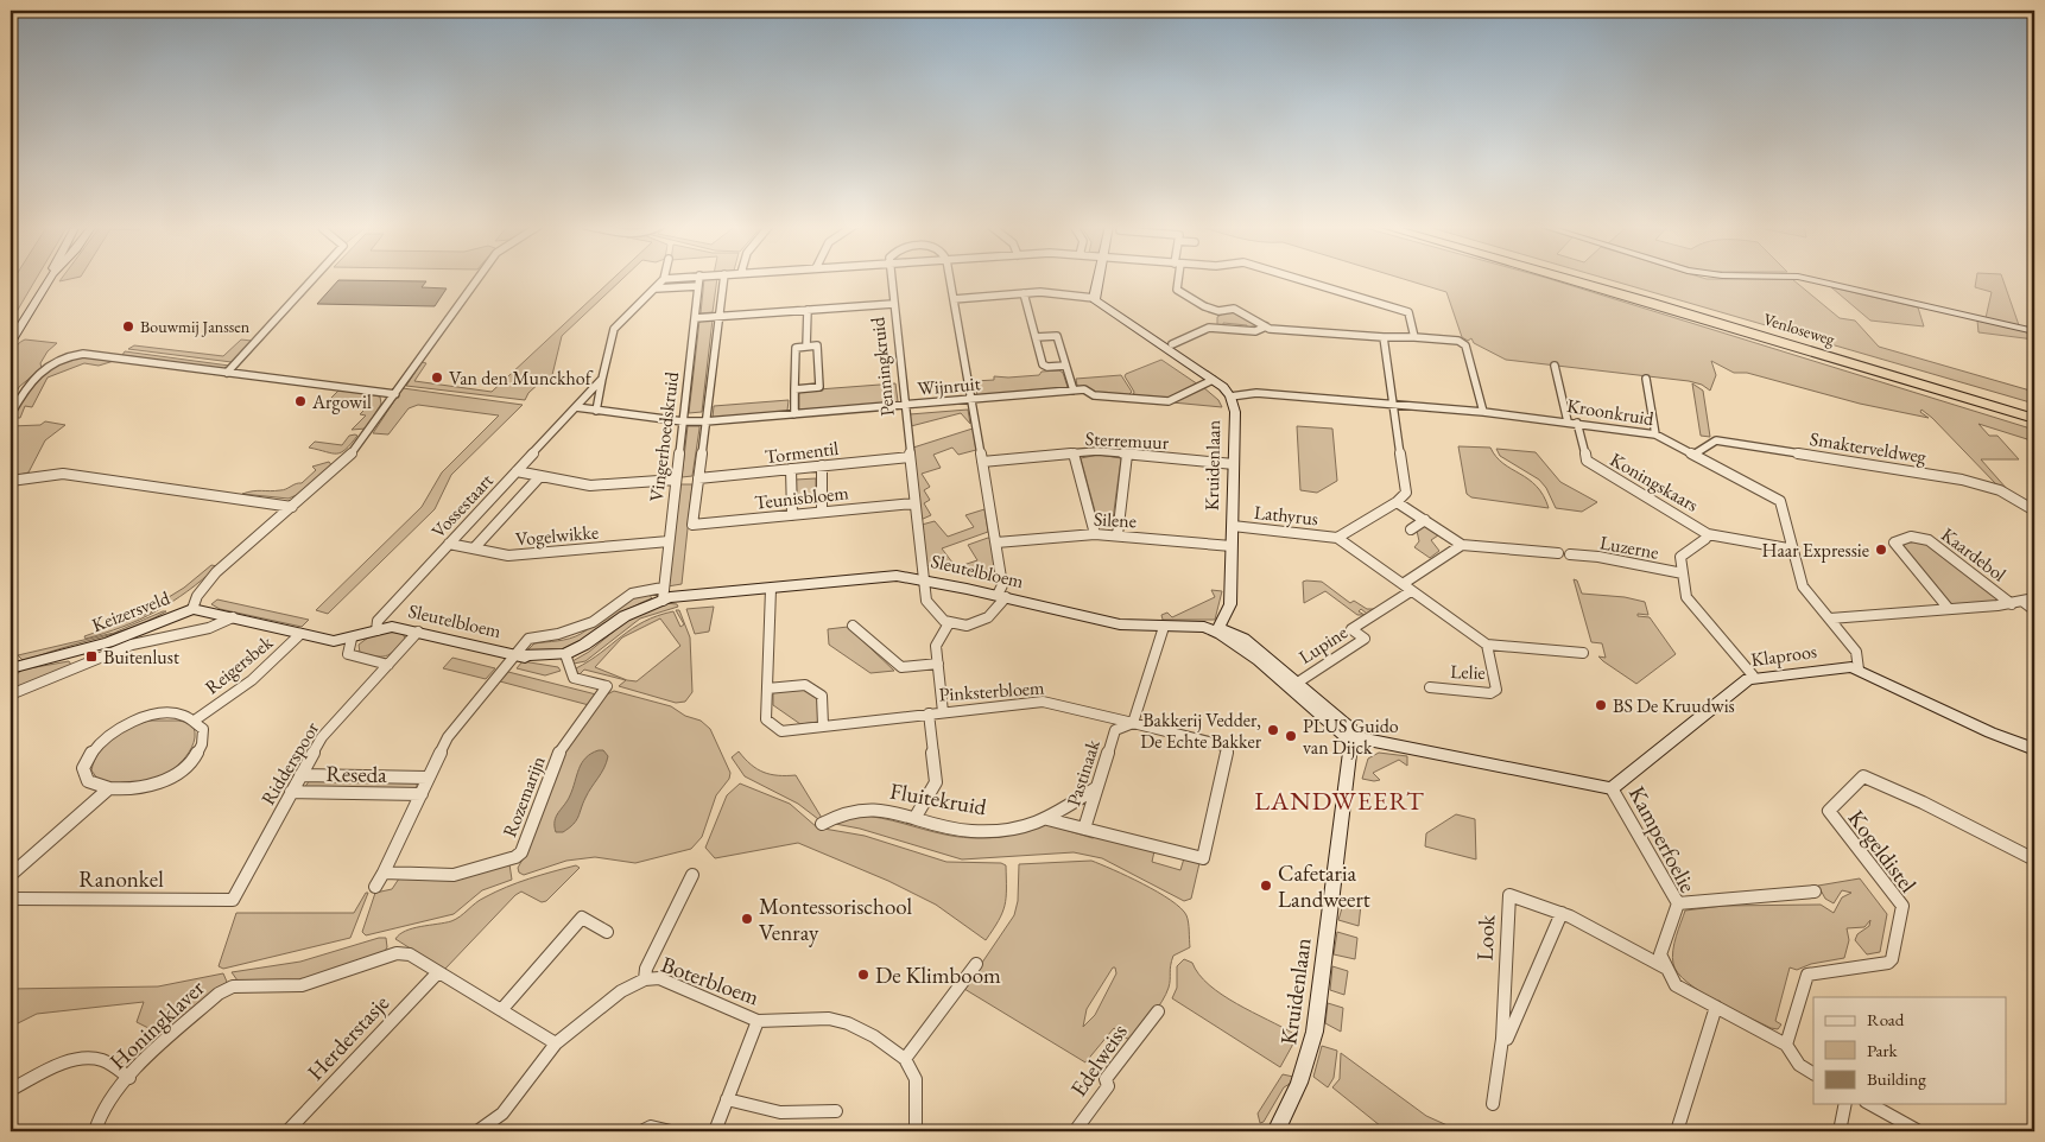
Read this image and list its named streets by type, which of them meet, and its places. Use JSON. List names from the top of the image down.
{
  "streets": {
    "highway": ["Venloseweg"],
    "street": [
      "Penningkruid",
      "Wijnruit",
      "Kroonkruid",
      "Vingerhoedskruid",
      "Sterremuur",
      "Smakterveldweg",
      "Tormentil",
      "Kruidenlaan",
      "Koningskaars",
      "Teunisbloem",
      "Vossestaart",
      "Lathyrus",
      "Silene",
      "Vogelwikke",
      "Luzerne",
      "Kaardebol",
      "Sleutelbloem",
      "Keizersveld",
      "Lupine",
      "Klaproos",
      "Reigersbek",
      "Lelie",
      "Pinksterbloem",
      "Ridderspoor",
      "Pastinaak",
      "Reseda",
      "Rozemarijn",
      "Fluitekruid",
      "Kamperfoelie",
      "Kogeldistel",
      "Ranonkel",
      "Look",
      "Boterbloem",
      "Honingklaver",
      "Herderstasje",
      "Edelweiss"
    ]
  },
  "crossings": [
    ["Penningkruid", "Wijnruit"],
    ["Penningkruid", "Tormentil"],
    ["Penningkruid", "Teunisbloem"],
    ["Penningkruid", "Sleutelbloem"],
    ["Wijnruit", "Vingerhoedskruid"],
    ["Wijnruit", "Kruidenlaan"],
    ["Wijnruit", "Vossestaart"],
    ["Kroonkruid", "Smakterveldweg"],
    ["Kroonkruid", "Kruidenlaan"],
    ["Kroonkruid", "Koningskaars"],
    ["Kroonkruid", "Kaardebol"],
    ["Kroonkruid", "Klaproos"],
    ["Vingerhoedskruid", "Tormentil"],
    ["Vingerhoedskruid", "Teunisbloem"],
    ["Vingerhoedskruid", "Vogelwikke"],
    ["Vingerhoedskruid", "Sleutelbloem"],
    ["Sterremuur", "Kruidenlaan"],
    ["Kruidenlaan", "Lathyrus"],
    ["Kruidenlaan", "Silene"],
    ["Kruidenlaan", "Sleutelbloem"],
    ["Koningskaars", "Luzerne"],
    ["Vossestaart", "Vogelwikke"],
    ["Vossestaart", "Sleutelbloem"],
    ["Lathyrus", "Lelie"],
    ["Sleutelbloem", "Keizersveld"],
    ["Sleutelbloem", "Reigersbek"],
    ["Sleutelbloem", "Pinksterbloem"],
    ["Sleutelbloem", "Ridderspoor"],
    ["Sleutelbloem", "Rozemarijn"],
    ["Lupine", "Lelie"],
    ["Klaproos", "Kamperfoelie"],
    ["Pinksterbloem", "Pastinaak"],
    ["Ridderspoor", "Reseda"],
    ["Ridderspoor", "Ranonkel"],
    ["Pastinaak", "Fluitekruid"],
    ["Kamperfoelie", "Look"],
    ["Boterbloem", "Honingklaver"],
    ["Honingklaver", "Herderstasje"]
  ],
  "districts": ["LANDWEERT"],
  "places": {
    "other": [
      "Bouwmij Janssen",
      "Van den Munckhof",
      "Argowil",
      "Haar Expressie",
      "BS De Kruudwis",
      "Bakkerij Vedder, De Echte Bakker",
      "PLUS Guido van Dijck",
      "Cafetaria Landweert",
      "Montessorischool Venray",
      "De Klimboom"
    ],
    "transit": ["Buitenlust"]
  },
  "legend": ["Road", "Park", "Building"]
}
